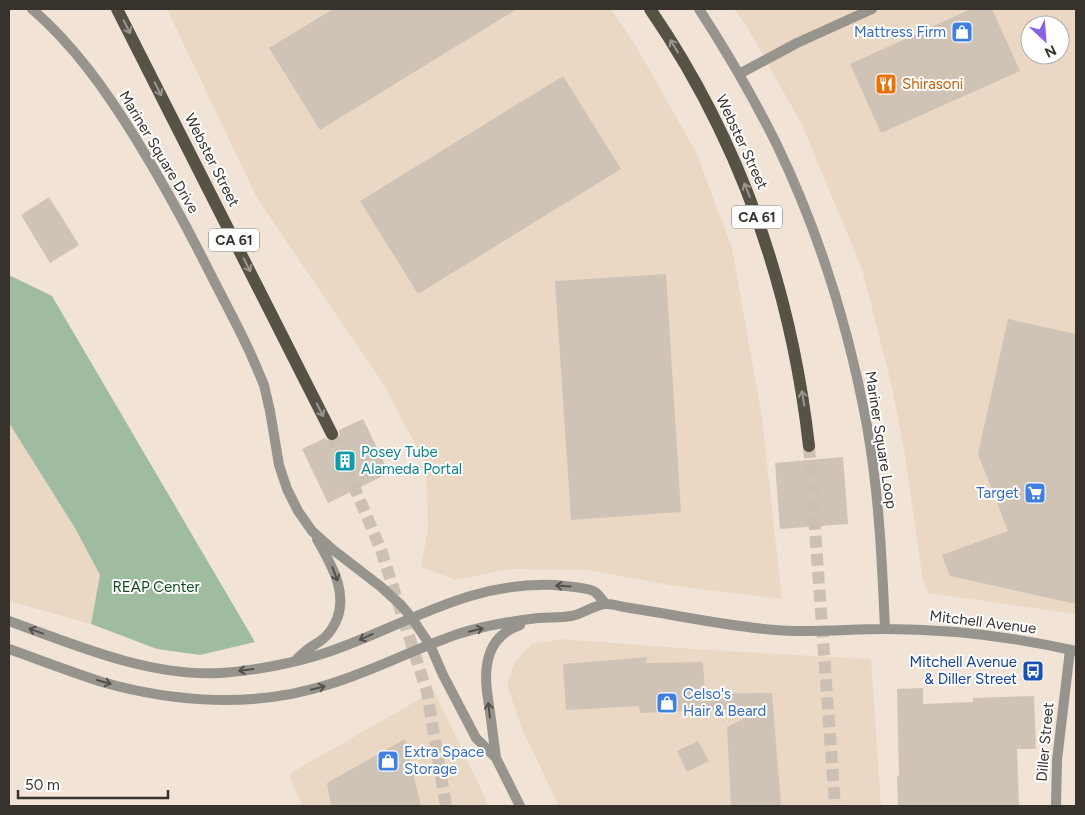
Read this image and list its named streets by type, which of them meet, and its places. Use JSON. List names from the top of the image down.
{
  "streets": {
    "main road": ["Webster Street", "CA 61"],
    "street": [
      "Mariner Square Drive",
      "Mariner Square Loop",
      "Mitchell Avenue",
      "Diller Street"
    ]
  },
  "crossings": [
    ["Mariner Square Loop", "Mitchell Avenue"],
    ["Mitchell Avenue", "Diller Street"]
  ],
  "parks": ["REAP Center"],
  "places": {
    "shop": ["Mattress Firm", "Celso's Hair & Beard", "Extra Space Storage"],
    "restaurant": ["Shirasoni"],
    "building": ["Posey Tube Alameda Portal"],
    "supermarket": ["Target"],
    "bus stop": ["Mitchell Avenue & Diller Street"]
  },
  "scale_bar": "50 m",
  "north": "bottom right"
}
